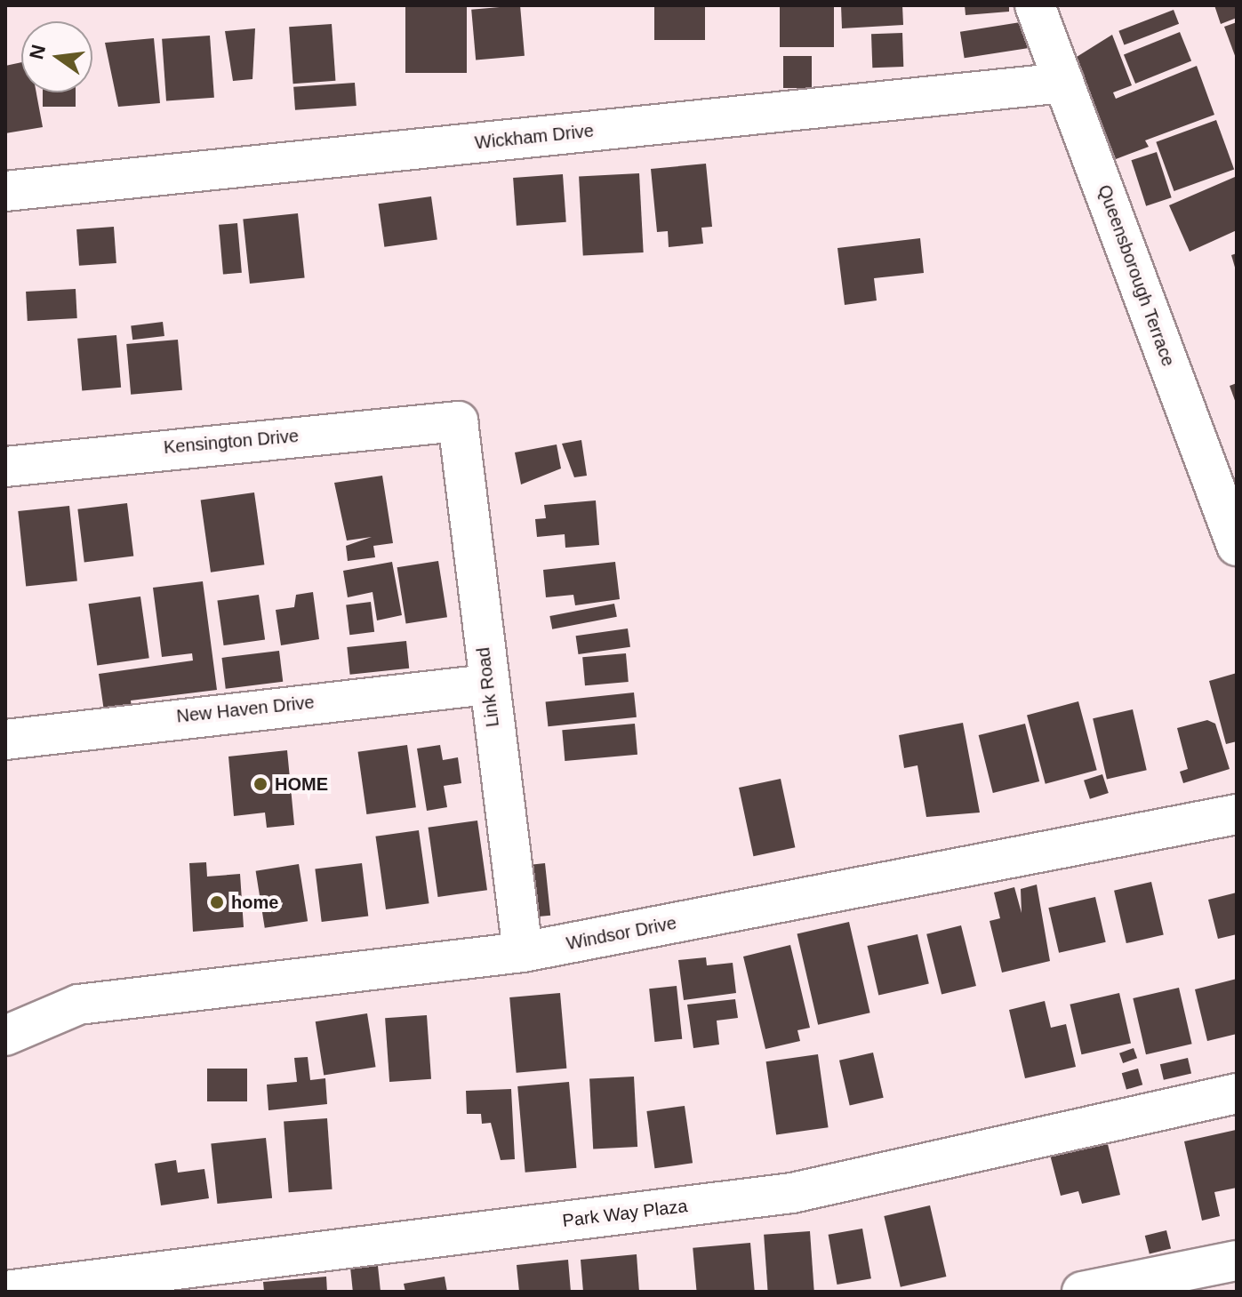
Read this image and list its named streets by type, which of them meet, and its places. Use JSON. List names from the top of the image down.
{
  "streets": {
    "street": [
      "Wickham Drive",
      "Queensborough Terrace",
      "Kensington Drive",
      "Link Road",
      "New Haven Drive",
      "Windsor Drive",
      "Park Way Plaza"
    ]
  },
  "crossings": [
    ["Wickham Drive", "Queensborough Terrace"],
    ["Kensington Drive", "Link Road"],
    ["Link Road", "New Haven Drive"],
    ["Link Road", "Windsor Drive"]
  ],
  "places": ["HOME", "home"],
  "north": "left"
}
